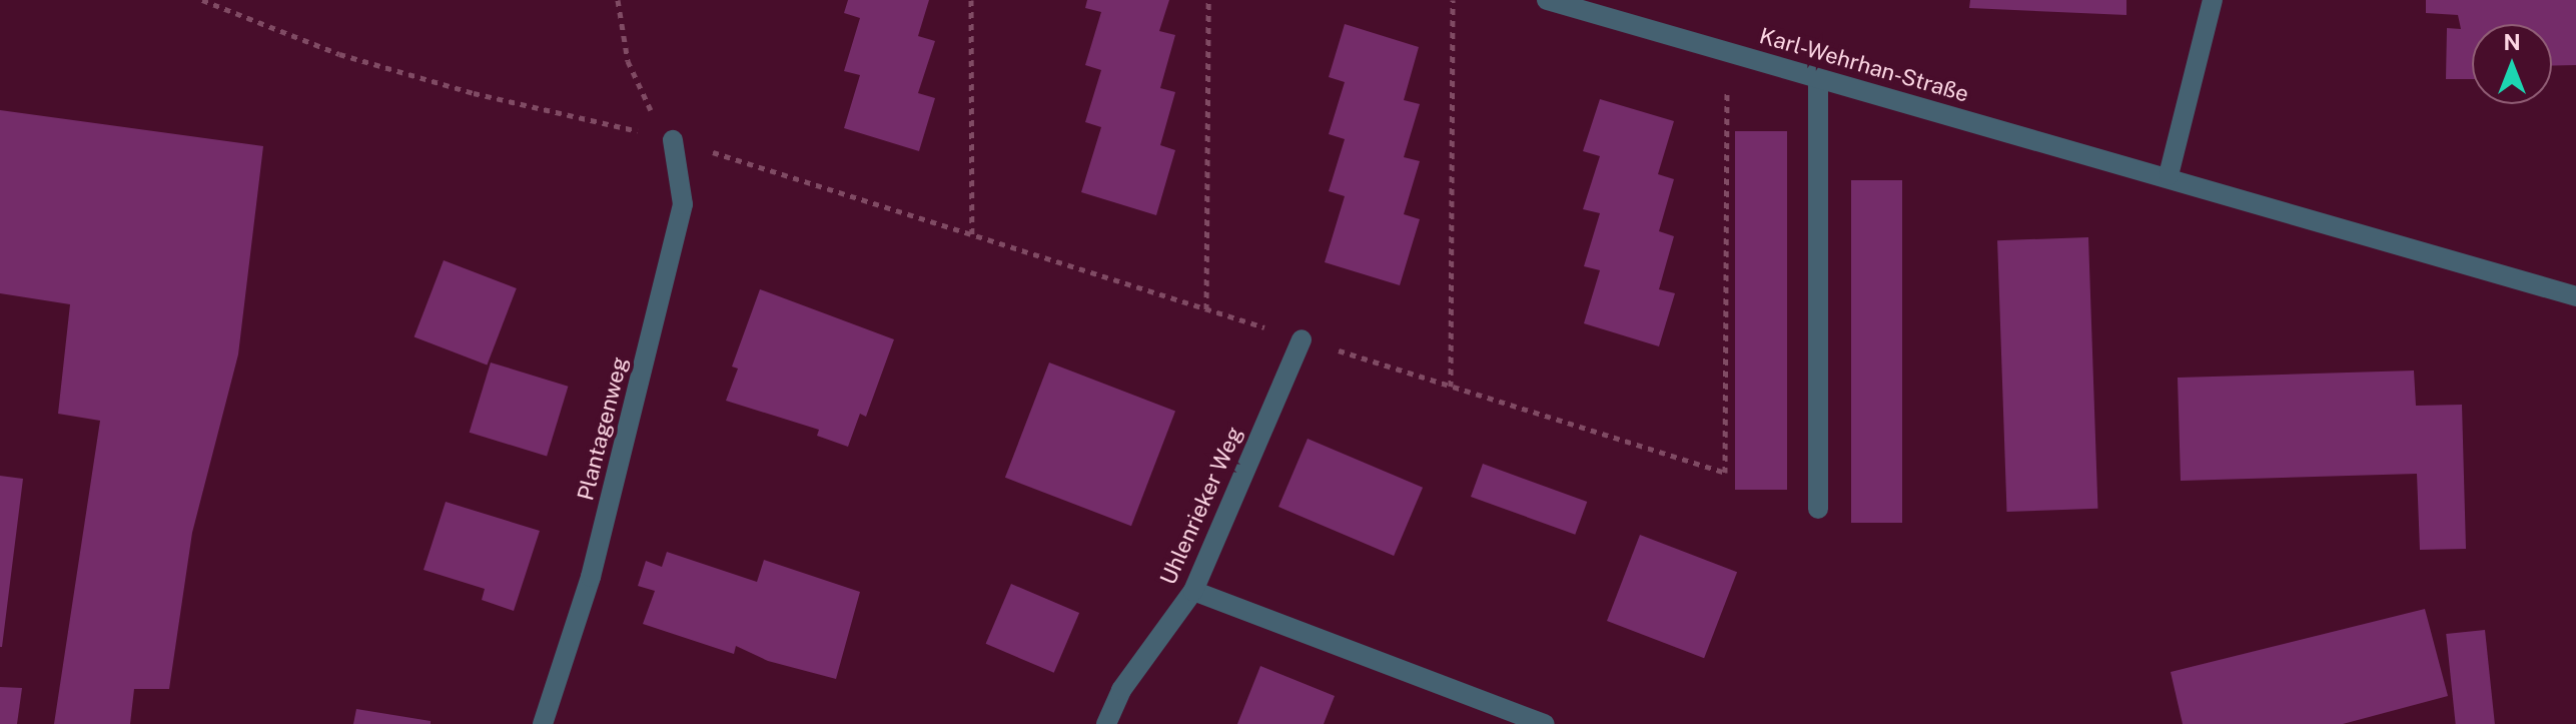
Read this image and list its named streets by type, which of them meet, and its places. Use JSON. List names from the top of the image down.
{
  "streets": {
    "street": ["Karl-Wehrhan-Straße", "Plantagenweg", "Uhlenrieker Weg"]
  },
  "north": "top"
}
